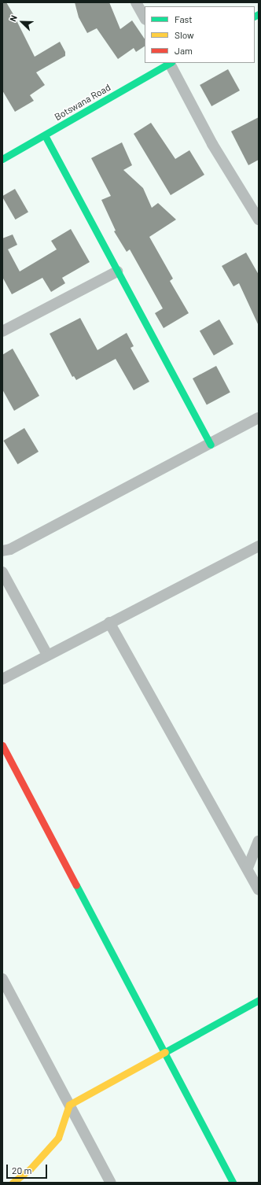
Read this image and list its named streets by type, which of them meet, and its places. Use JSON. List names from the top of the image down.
{
  "streets": {
    "street": ["Botswana Road"]
  },
  "legend": ["Fast", "Slow", "Jam"],
  "scale_bar": "20 m",
  "north": "top left"
}
